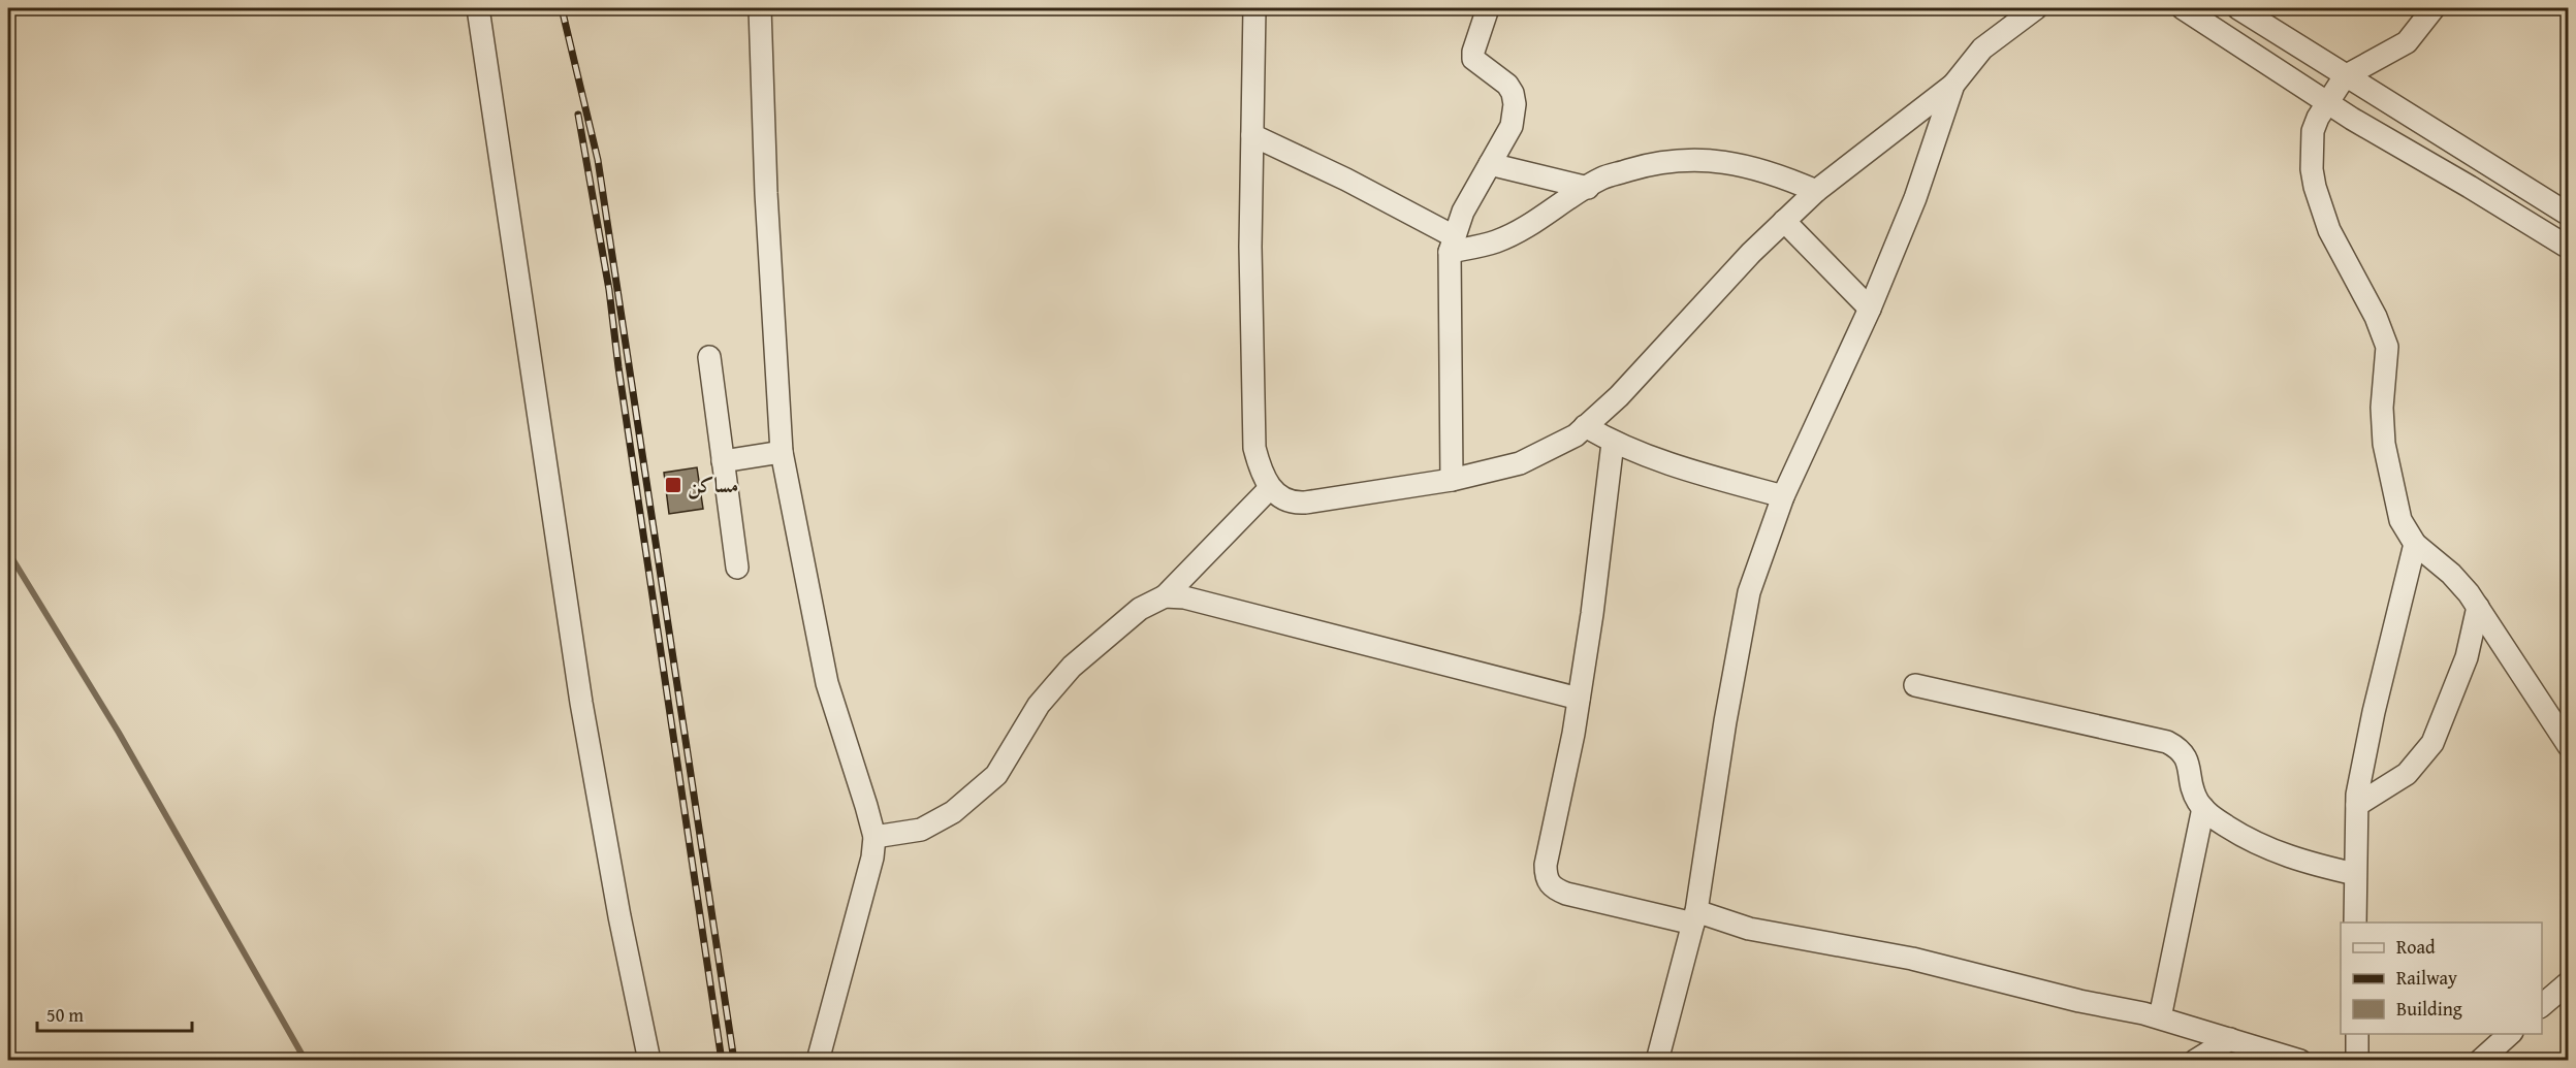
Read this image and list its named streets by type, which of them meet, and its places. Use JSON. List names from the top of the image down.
{
  "places": {
    "transit": ["مساكن"]
  },
  "legend": ["Road", "Railway", "Building"],
  "scale_bar": "50 m"
}
